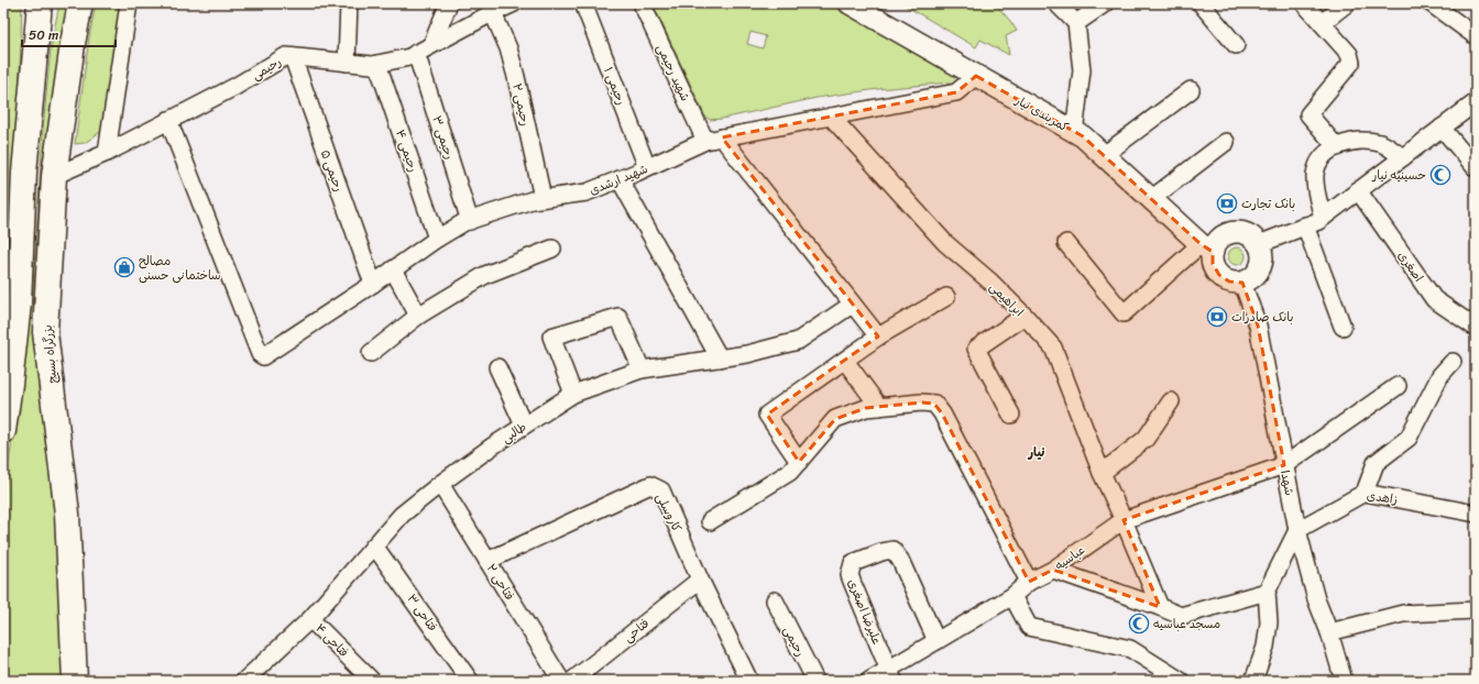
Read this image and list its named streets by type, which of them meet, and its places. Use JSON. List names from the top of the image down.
{
  "streets": {
    "highway": ["بزرگراه بسیج"],
    "main road": ["کمربندی نیار"],
    "street": [
      "رحیمی",
      "شهید رحیمی",
      "رحیمی ۱",
      "رحیمی ۲",
      "رحیمی ۳",
      "رحیمی ۴",
      "رحیمی ۵",
      "شهید ارشدی",
      "اصغری",
      "ابراهیمی",
      "طالبی",
      "شهدا",
      "زاهدی",
      "کاروسلی",
      "عباسیه",
      "فتاحی ۲",
      "علیرضا اصغری",
      "فتاحی ۳",
      "فتاحی",
      "فتاحی ۴"
    ]
  },
  "crossings": [
    ["رحیمی", "رحیمی ۲"],
    ["رحیمی", "رحیمی ۳"],
    ["رحیمی", "رحیمی ۴"],
    ["رحیمی", "رحیمی ۵"],
    ["رحیمی", "شهید ارشدی"],
    ["رحیمی", "بزرگراه بسیج"],
    ["شهید رحیمی", "شهید ارشدی"],
    ["شهید رحیمی", "طالبی"],
    ["رحیمی ۱", "شهید ارشدی"],
    ["رحیمی ۲", "شهید ارشدی"],
    ["کمربندی نیار", "شهید ارشدی"],
    ["کمربندی نیار", "شهدا"],
    ["رحیمی ۳", "شهید ارشدی"],
    ["رحیمی ۴", "شهید ارشدی"],
    ["رحیمی ۵", "شهید ارشدی"],
    ["شهید ارشدی", "ابراهیمی"],
    ["ابراهیمی", "عباسیه"],
    ["طالبی", "فتاحی ۲"],
    ["طالبی", "فتاحی ۳"],
    ["طالبی", "فتاحی ۴"],
    ["شهدا", "زاهدی"],
    ["شهدا", "عباسیه"],
    ["کاروسلی", "فتاحی ۲"],
    ["کاروسلی", "فتاحی"],
    ["عباسیه", "علیرضا اصغری"]
  ],
  "districts": ["نیار"],
  "places": {
    "mosque": ["حسینیه نیار", "مسجد عباسیه"],
    "bank": ["بانک تجارت", "بانک صادرات"],
    "shop": ["مصالح ساختمانی حسنی"]
  },
  "scale_bar": "50 m"
}
